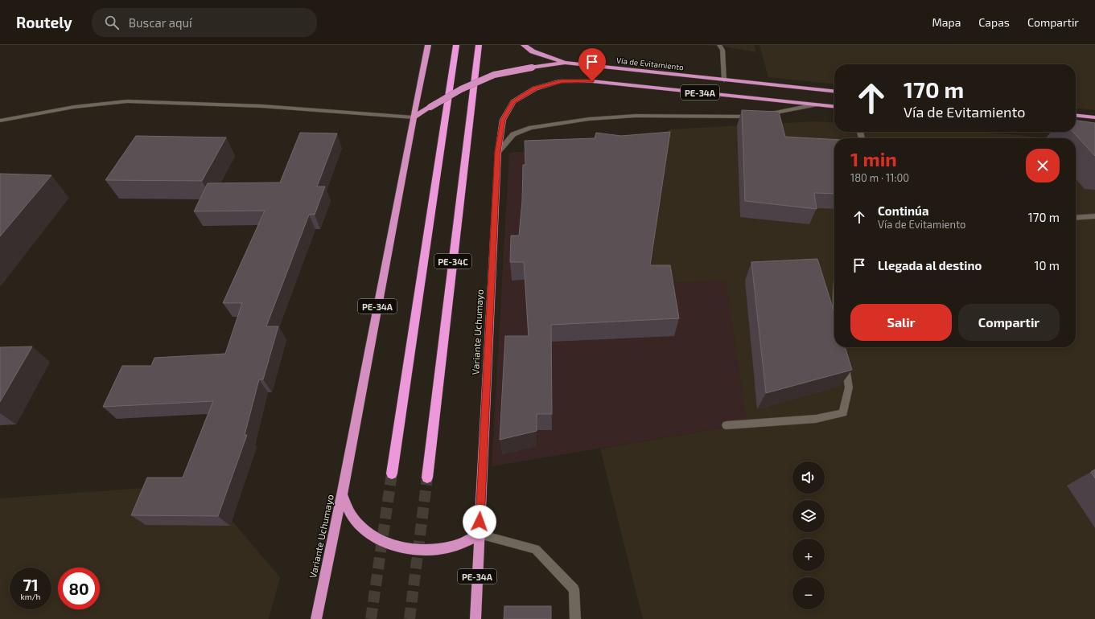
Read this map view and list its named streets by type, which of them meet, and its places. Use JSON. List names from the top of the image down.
{
  "streets": {
    "highway": [
      "Vía de Evitamiento",
      "PE-34A",
      "PE-34C",
      "Variante Uchumayo"
    ]
  },
  "crossings": [
    ["Vía de Evitamiento", "PE-34A"],
    ["Vía de Evitamiento", "Variante Uchumayo"],
    ["PE-34A", "Variante Uchumayo"]
  ],
  "page": {
    "header": "Routely",
    "search": "Buscar aquí",
    "nav": ["Mapa", "Capas", "Compartir"],
    "turn": ["170 m", "Vía de Evitamiento"],
    "heading": ["1 min", "180 m · 11:00"],
    "list": [
      {
        "name": "Continúa",
        "note": "Vía de Evitamiento",
        "value": "170 m"
      },
      {
        "name": "Llegada al destino",
        "value": "10 m"
      }
    ],
    "buttons": ["Salir", "Compartir"],
    "map_buttons": ["+", "−"],
    "speed": "71 km/h",
    "limit": "80"
  }
}
